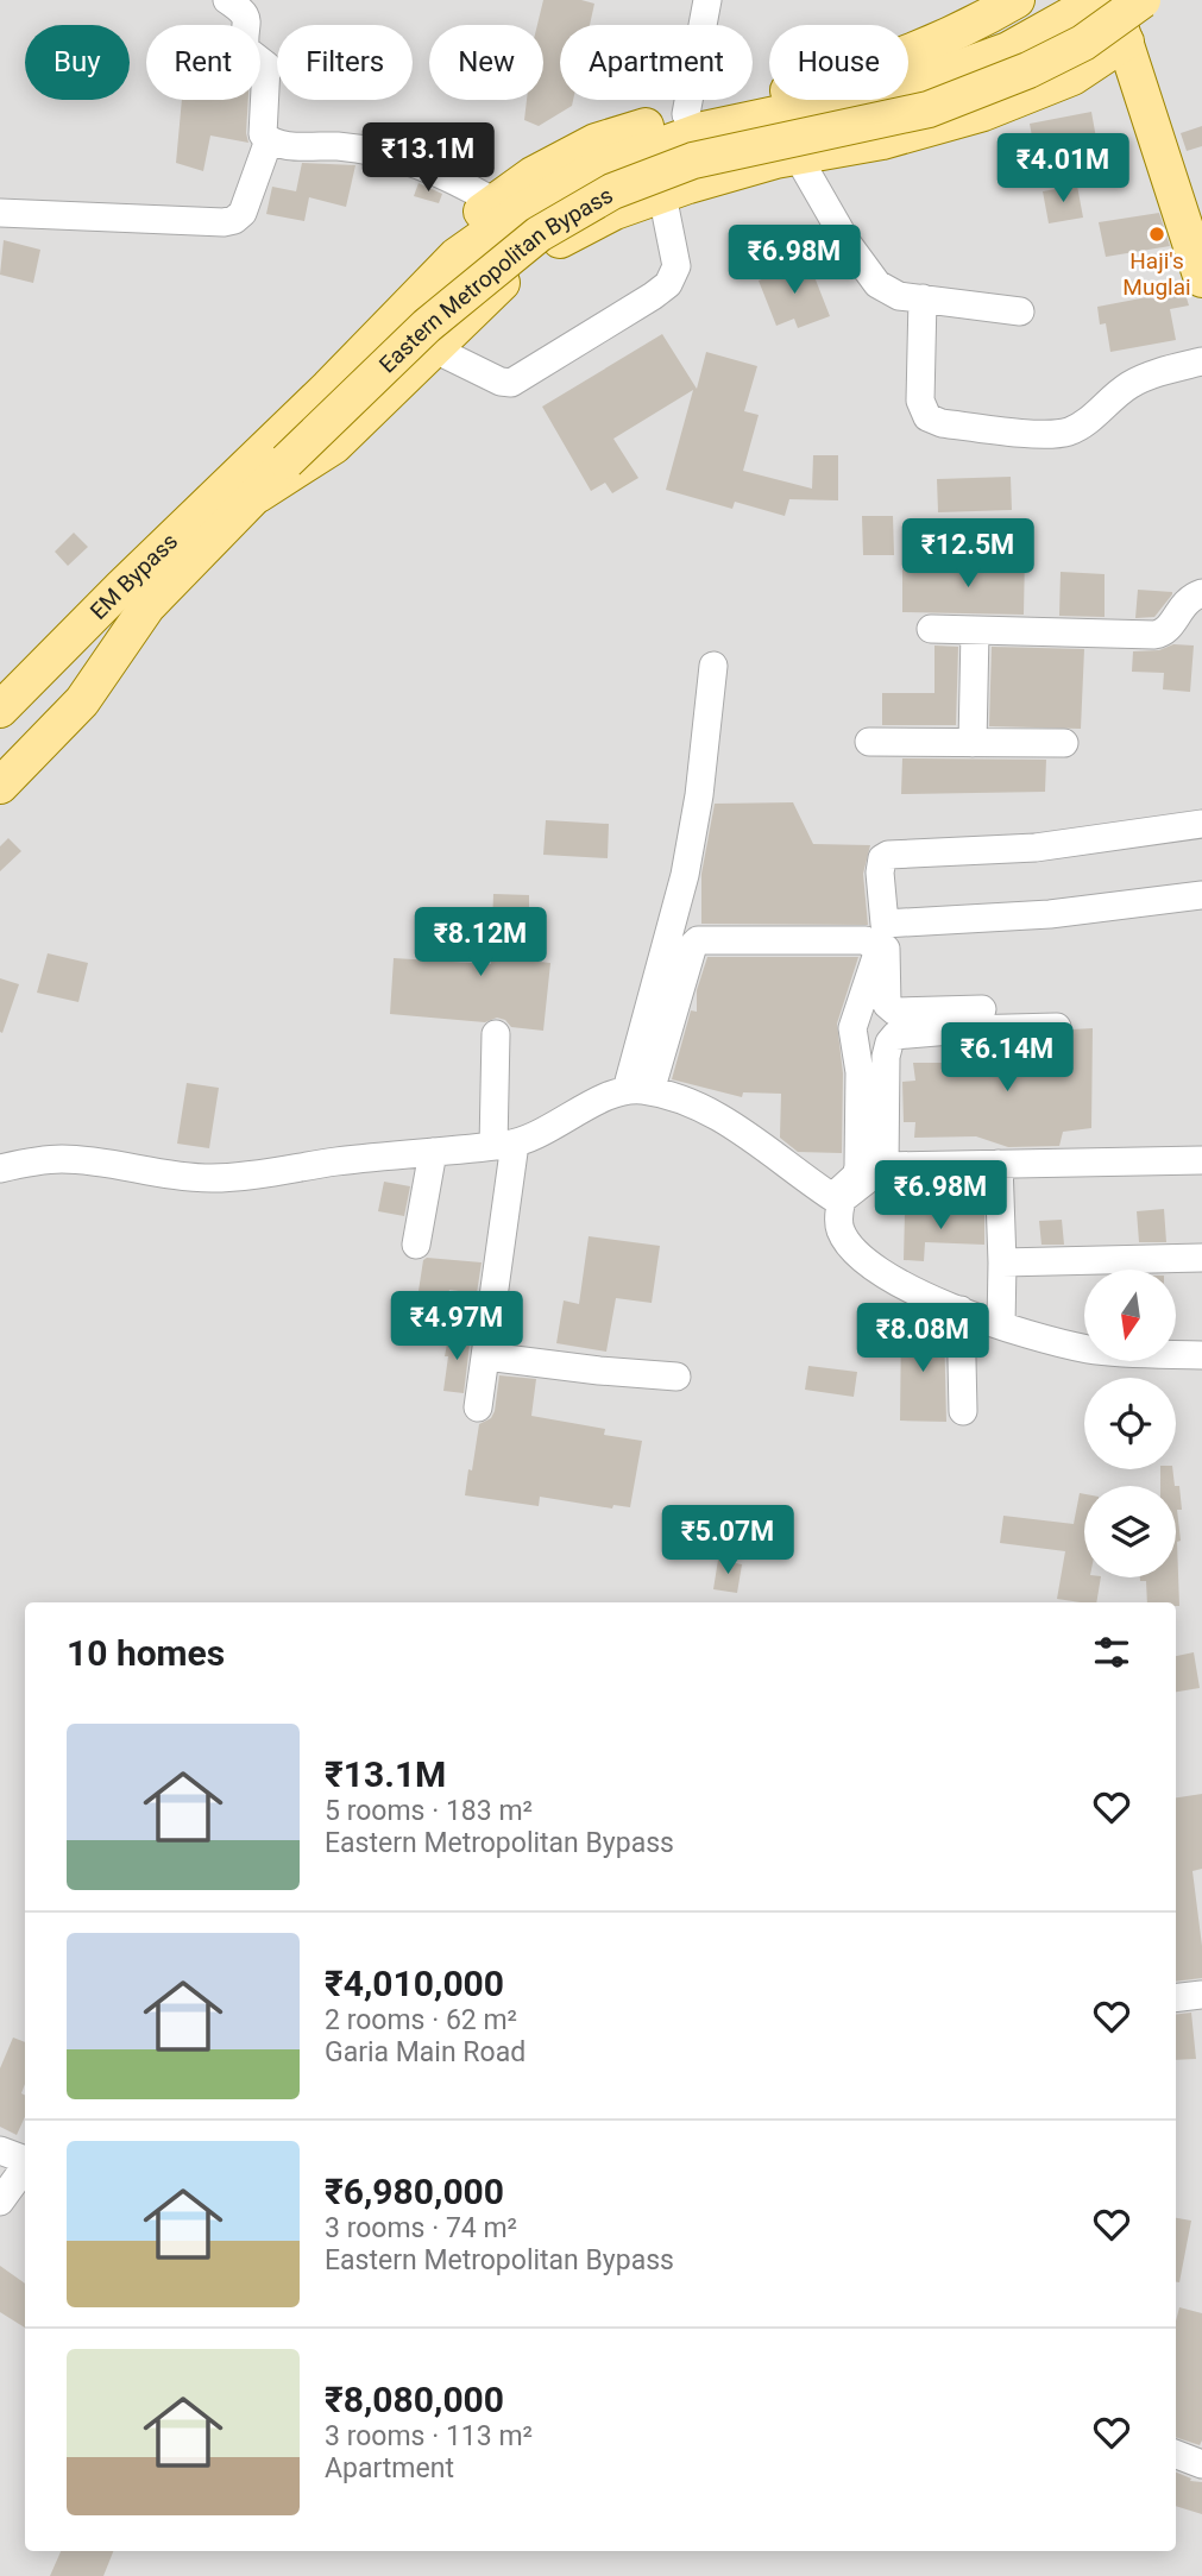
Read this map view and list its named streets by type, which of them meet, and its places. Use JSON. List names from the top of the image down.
{
  "streets": {
    "main road": ["Eastern Metropolitan Bypass", "EM Bypass"]
  },
  "crossings": [
    ["Eastern Metropolitan Bypass", "EM Bypass"]
  ],
  "places": ["Haji's Muglai"],
  "north": "bottom",
  "page": {
    "chip": [
      "Buy",
      "Rent",
      "Filters",
      "New",
      "Apartment",
      "House"
    ],
    "price": [
      "₹13.1M",
      "₹4.01M",
      "₹6.98M",
      "₹12.5M",
      "₹8.12M",
      "₹6.14M",
      "₹6.98M",
      "₹4.97M",
      "₹8.08M",
      "₹5.07M"
    ],
    "heading": "10 homes",
    "list": [
      {
        "name": "₹13.1M",
        "note": "5 rooms · 183 m² · Eastern Metropolitan Bypass"
      },
      {
        "name": "₹4,010,000",
        "note": "2 rooms · 62 m² · Garia Main Road"
      },
      {
        "name": "₹6,980,000",
        "note": "3 rooms · 74 m² · Eastern Metropolitan Bypass"
      },
      {
        "name": "₹8,080,000",
        "note": "3 rooms · 113 m² · Apartment"
      }
    ]
  }
}
